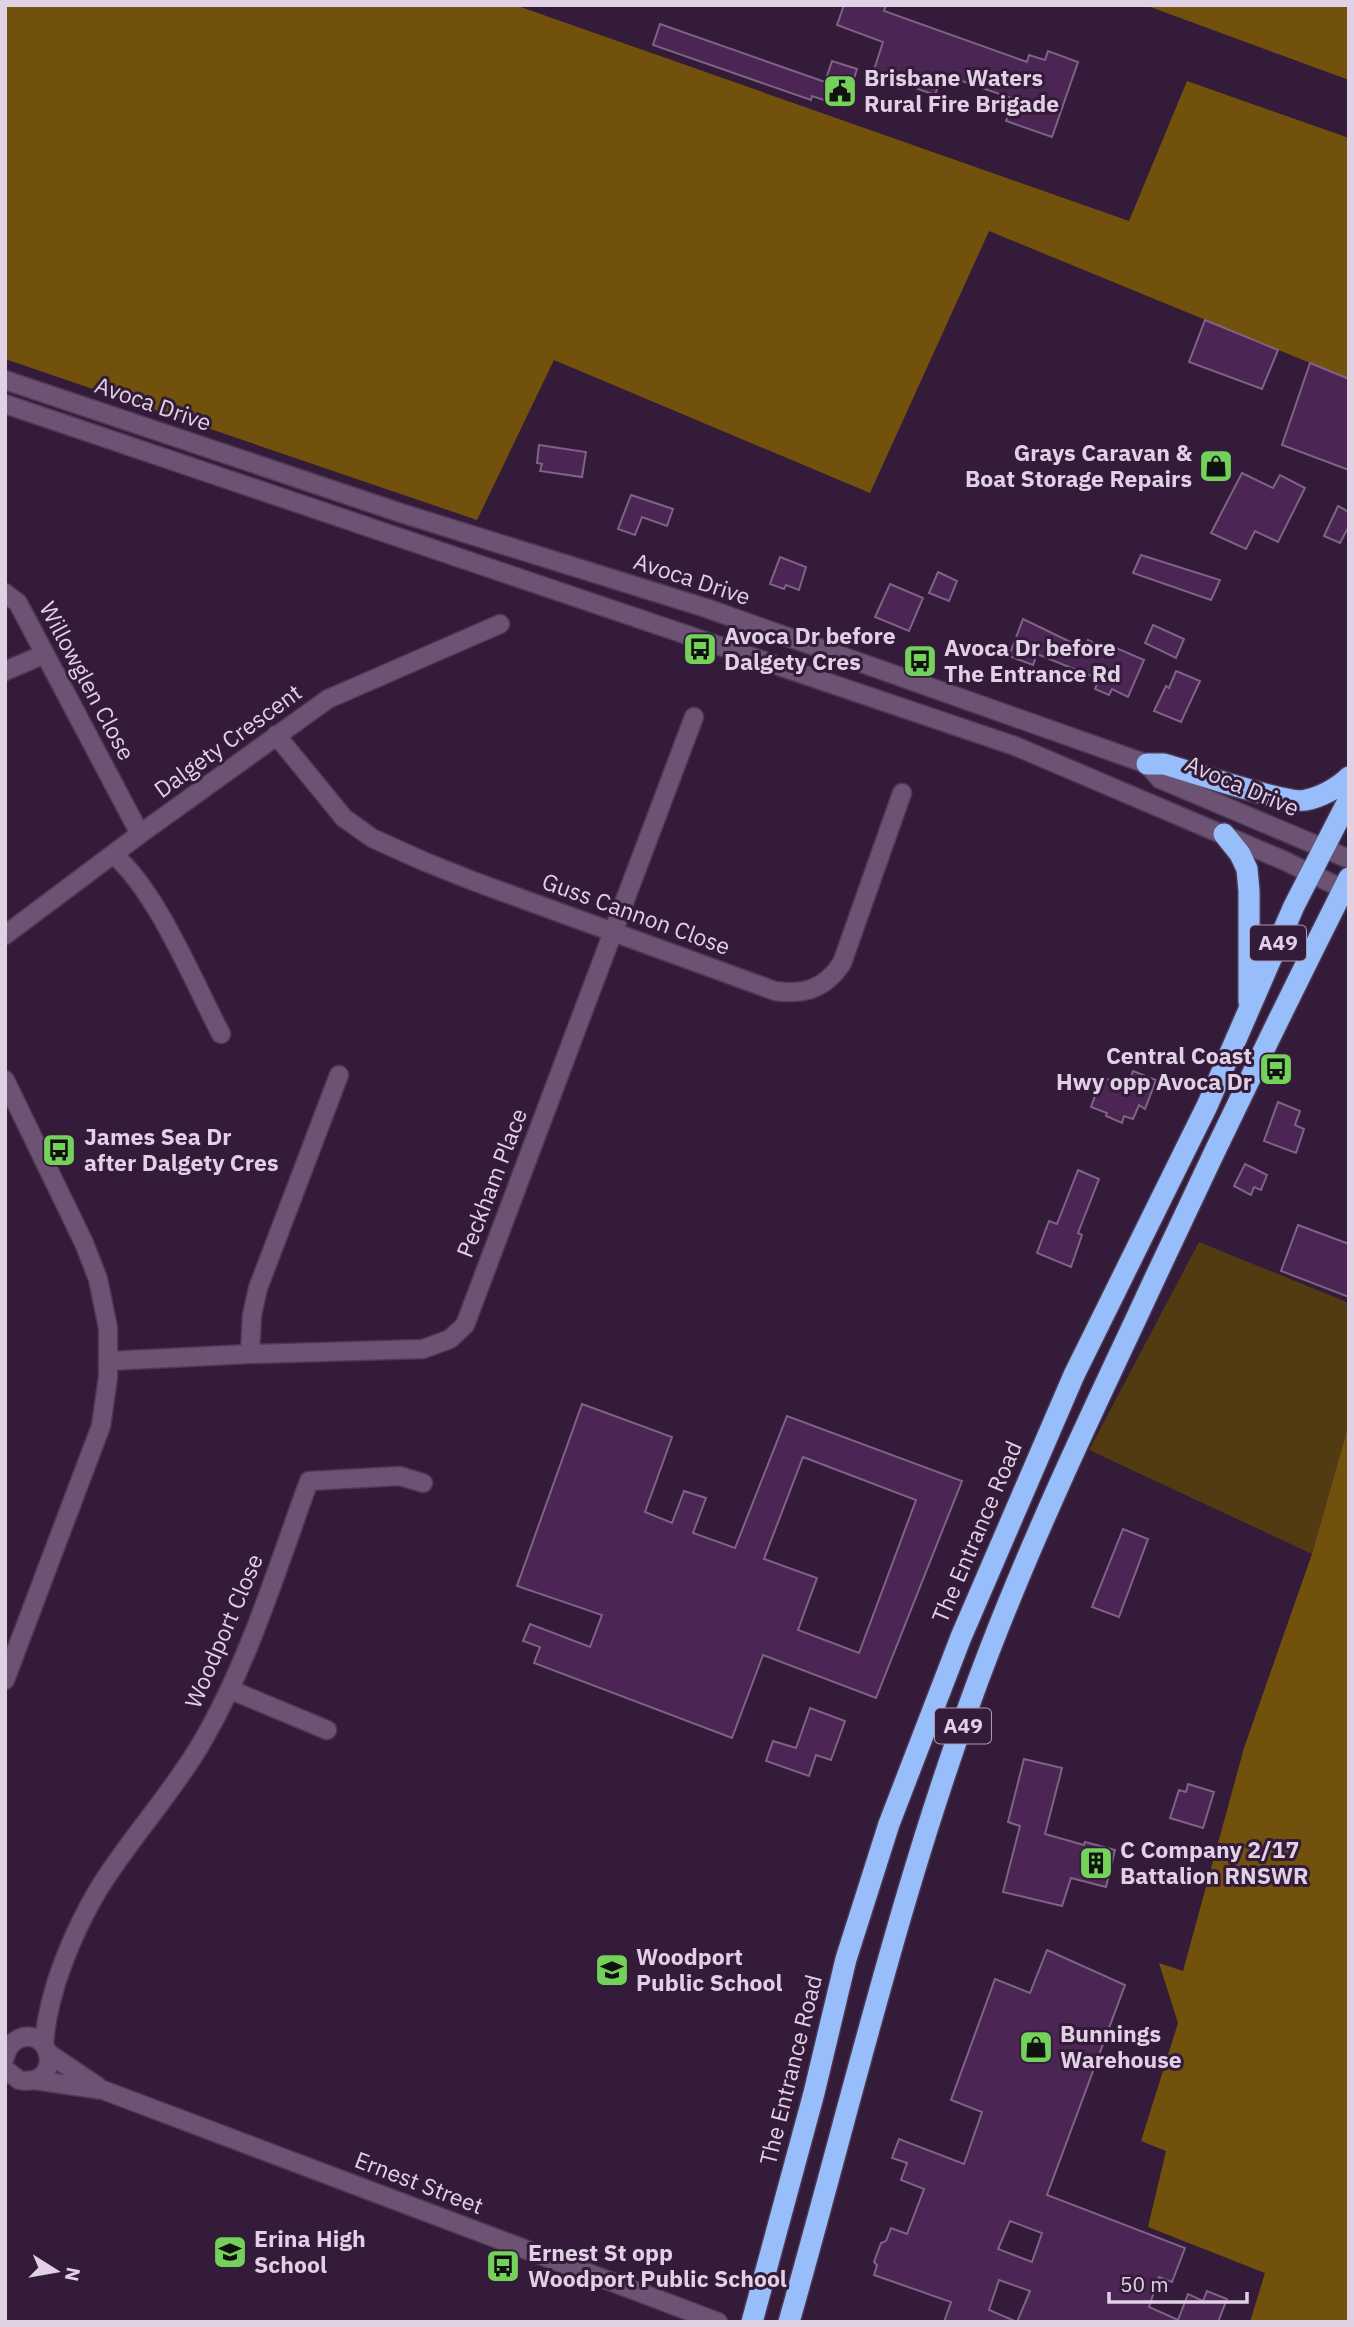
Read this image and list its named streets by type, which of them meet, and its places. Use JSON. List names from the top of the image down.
{
  "streets": {
    "highway": ["A49", "The Entrance Road"],
    "street": [
      "Avoca Drive",
      "Willowglen Close",
      "Dalgety Crescent",
      "Guss Cannon Close",
      "Peckham Place",
      "Woodport Close",
      "Ernest Street"
    ]
  },
  "crossings": [
    ["Avoca Drive", "A49"],
    ["Avoca Drive", "The Entrance Road"],
    ["Willowglen Close", "Dalgety Crescent"],
    ["Dalgety Crescent", "Guss Cannon Close"],
    ["Guss Cannon Close", "Peckham Place"],
    ["Woodport Close", "Ernest Street"]
  ],
  "places": {
    "public building": ["Brisbane Waters Rural Fire Brigade"],
    "shop": ["Grays Caravan & Boat Storage Repairs", "Bunnings Warehouse"],
    "bus stop": [
      "Avoca Dr before Dalgety Cres",
      "Avoca Dr before The Entrance Rd",
      "Central Coast Hwy opp Avoca Dr",
      "James Sea Dr after Dalgety Cres",
      "Ernest St opp Woodport Public School"
    ],
    "building": ["C Company 2/17 Battalion RNSWR"],
    "school or university": ["Woodport Public School", "Erina High School"]
  },
  "scale_bar": "50 m",
  "north": "right"
}
